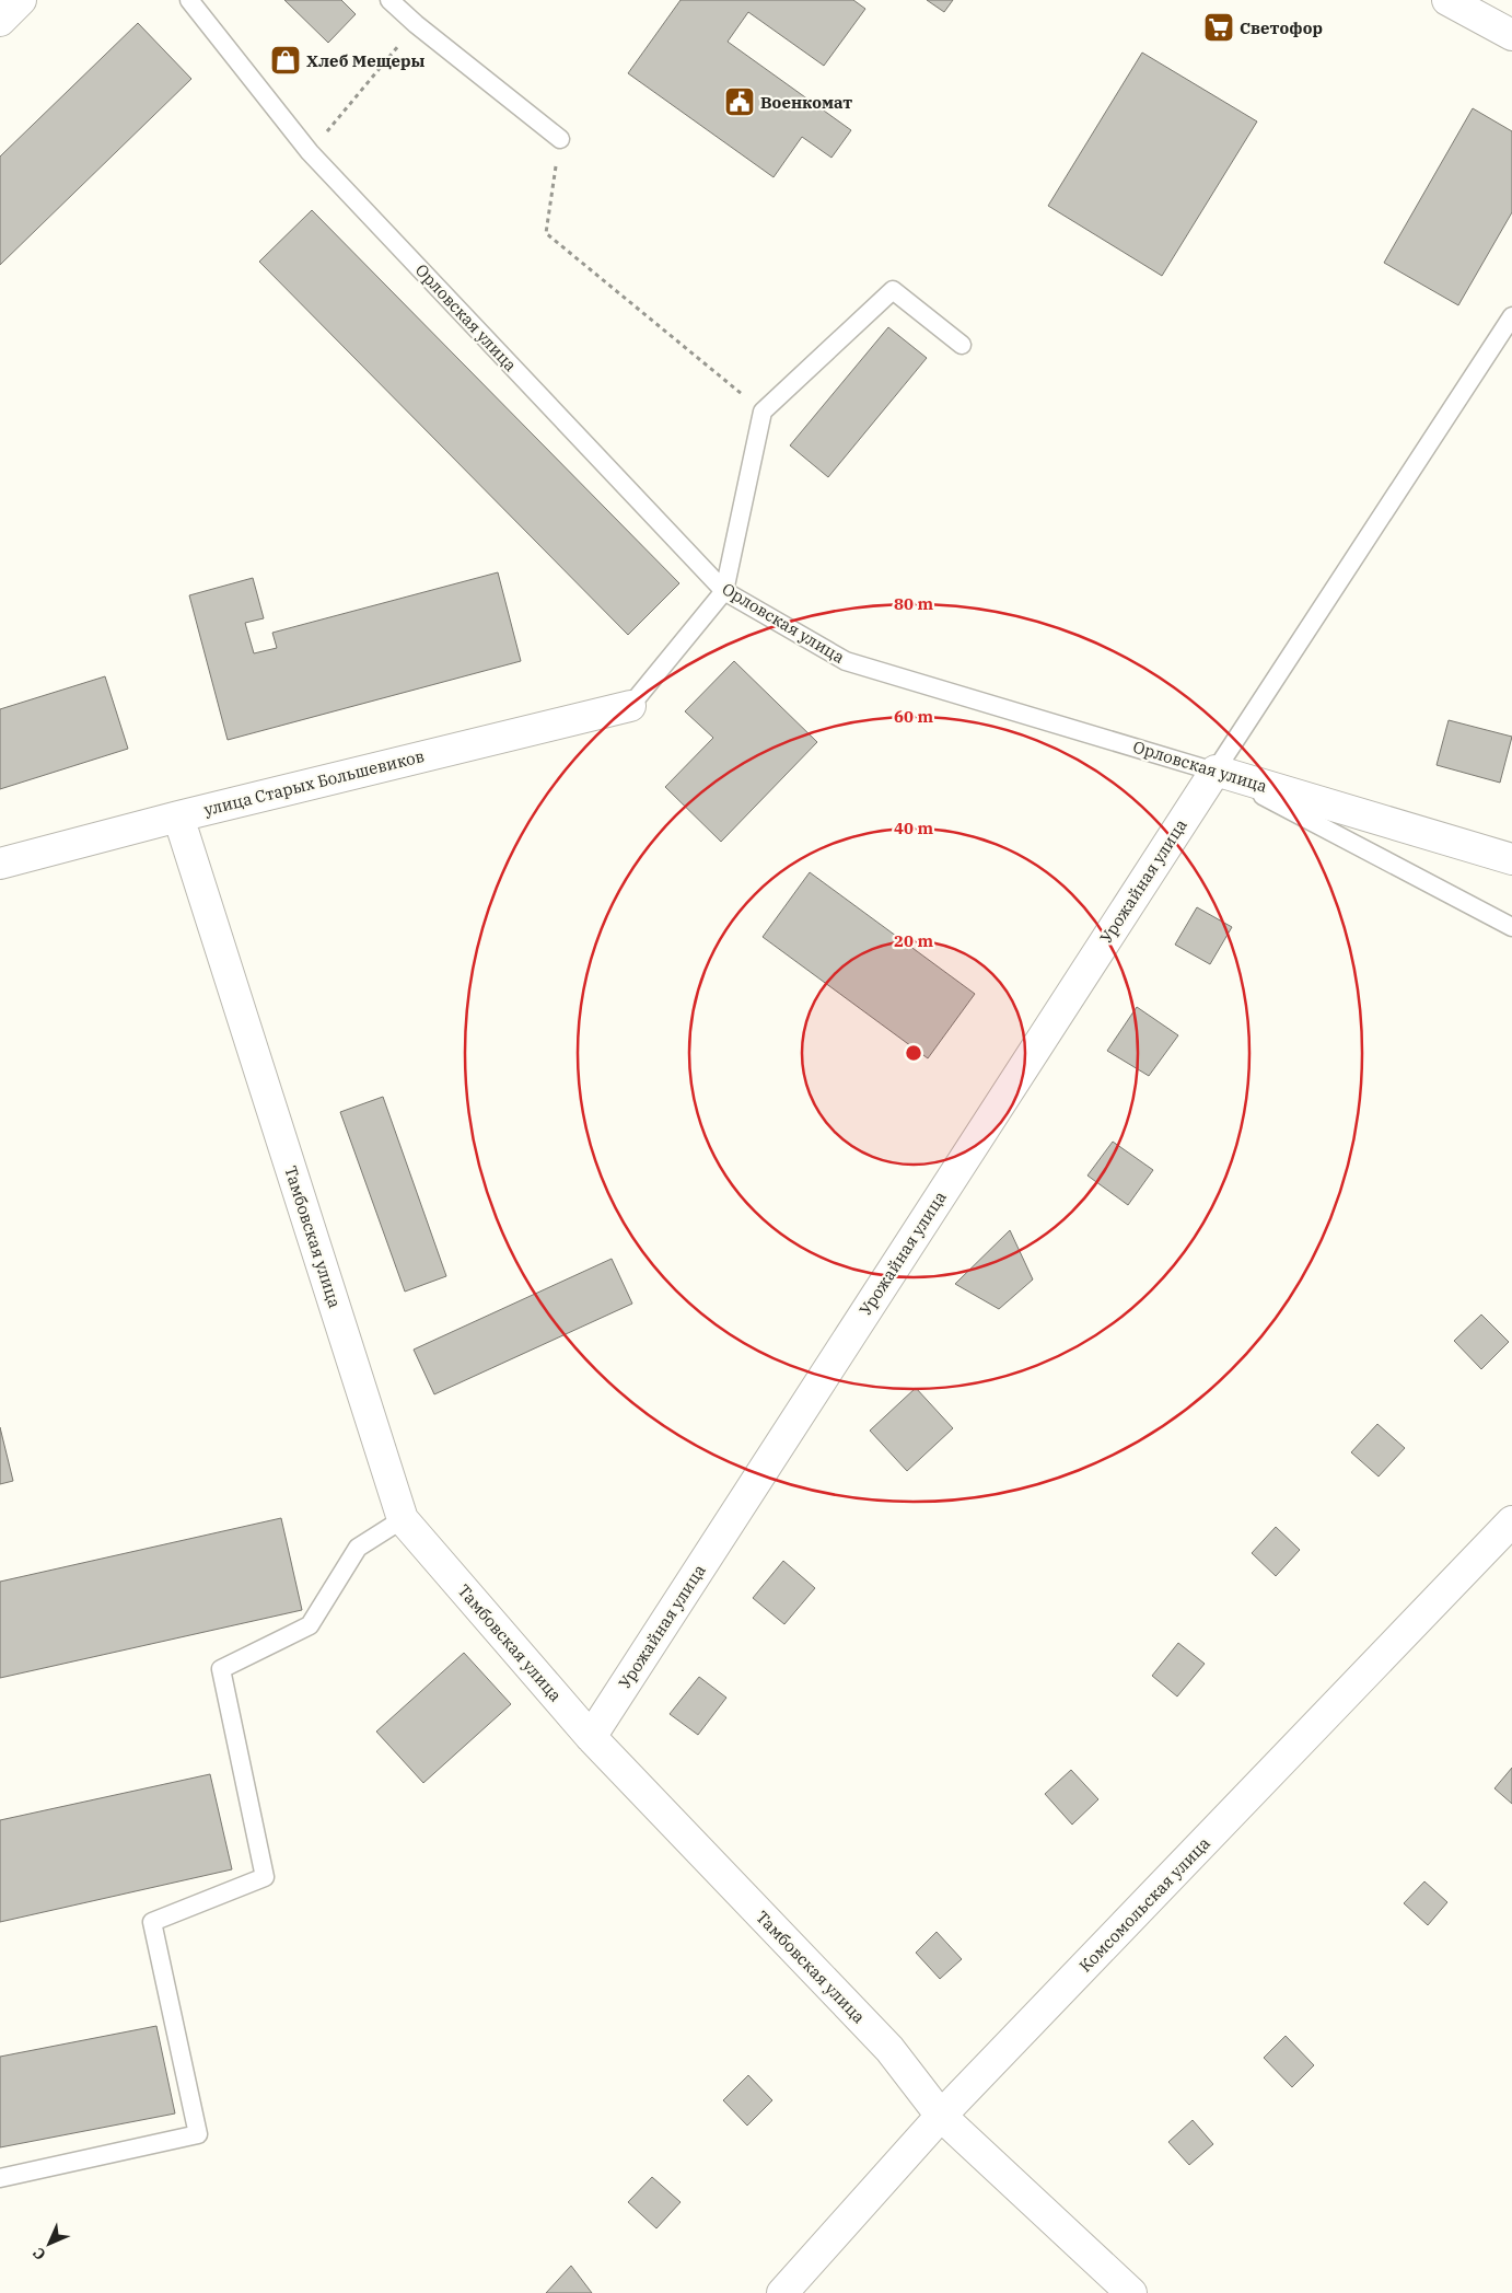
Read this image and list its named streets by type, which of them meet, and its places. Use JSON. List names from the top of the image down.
{
  "streets": {
    "street": [
      "Орловская улица",
      "улица Старых Большевиков",
      "Урожайная улица",
      "Тамбовская улица",
      "Комсомольская улица"
    ]
  },
  "crossings": [
    ["Орловская улица", "Урожайная улица"],
    ["улица Старых Большевиков", "Тамбовская улица"],
    ["Урожайная улица", "Тамбовская улица"],
    ["Тамбовская улица", "Комсомольская улица"]
  ],
  "places": {
    "supermarket": ["Светофор"],
    "shop": ["Хлеб Мещеры"],
    "public building": ["Военкомат"]
  },
  "north": "bottom left",
  "rings": [
    "80 m",
    "60 m",
    "40 m",
    "20 m"
  ]
}
